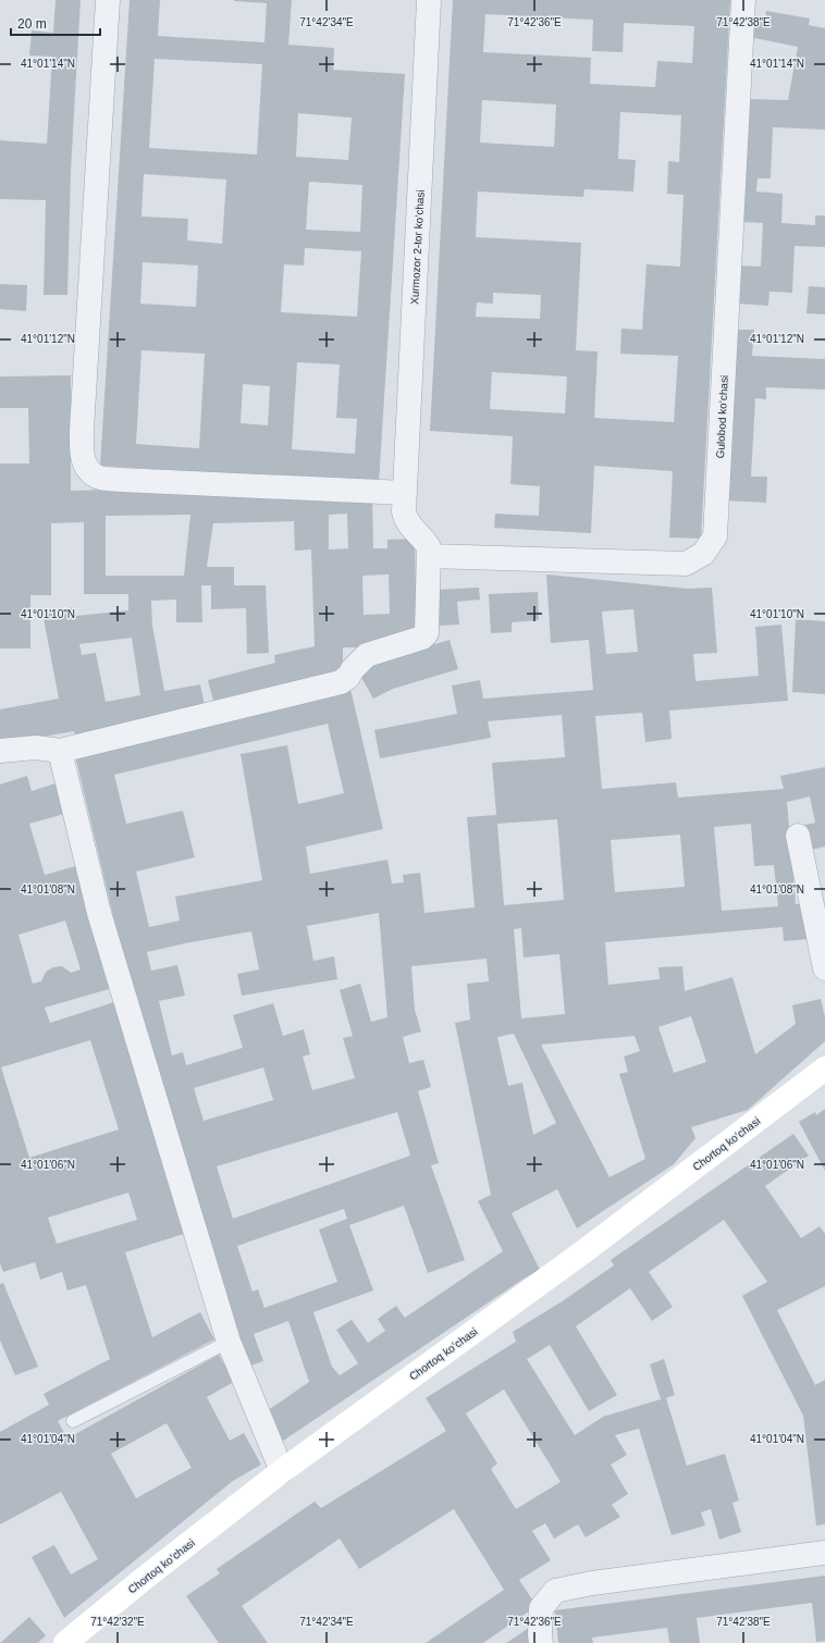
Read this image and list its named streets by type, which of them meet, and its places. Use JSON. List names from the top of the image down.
{
  "streets": {
    "main road": ["Chortoq koʻchasi"],
    "street": ["Xurmozor 2-tor koʻchasi", "Gulobod koʻchasi"]
  },
  "crossings": [
    ["Xurmozor 2-tor koʻchasi", "Gulobod koʻchasi"]
  ],
  "scale_bar": "20 m",
  "coordinates": [
    "71°42'34\"E",
    "71°42'36\"E",
    "71°42'38\"E",
    "41°01'14\"N",
    "41°01'12\"N",
    "41°01'10\"N",
    "41°01'08\"N",
    "41°01'06\"N",
    "41°01'04\"N",
    "71°42'32\"E"
  ]
}
